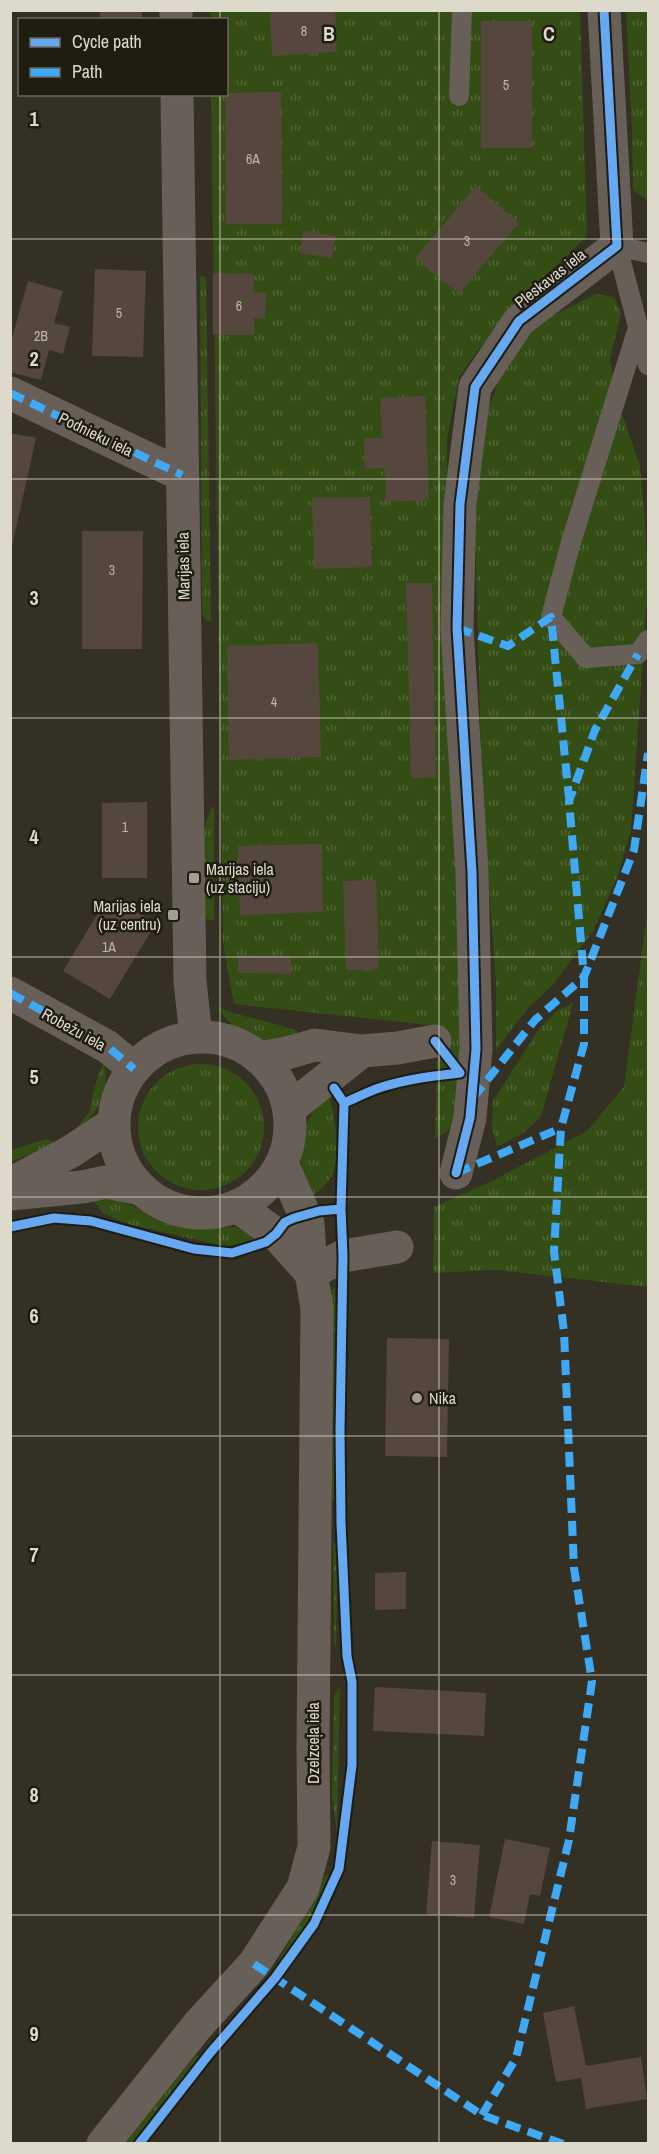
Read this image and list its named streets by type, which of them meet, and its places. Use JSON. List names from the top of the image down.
{
  "streets": {
    "street": [
      "Pleskavas iela",
      "Podnieku iela",
      "Marijas iela",
      "Robežu iela",
      "Dzelzceļa iela"
    ]
  },
  "crossings": [
    ["Podnieku iela", "Marijas iela"],
    ["Marijas iela", "Robežu iela"],
    ["Marijas iela", "Dzelzceļa iela"],
    ["Robežu iela", "Dzelzceļa iela"]
  ],
  "places": {
    "transit": ["Marijas iela (uz staciju)", "Marijas iela (uz centru)"],
    "other": ["Nika"]
  },
  "house_numbers": [
    "8",
    "5",
    "6A",
    "3",
    "6",
    "5",
    "2B",
    "3",
    "4",
    "1",
    "1A",
    "3"
  ],
  "legend": ["Cycle path", "Path"],
  "grid": {
    "columns": ["B", "C"],
    "rows": [
      "1",
      "2",
      "3",
      "4",
      "5",
      "6",
      "7",
      "8",
      "9"
    ]
  }
}
